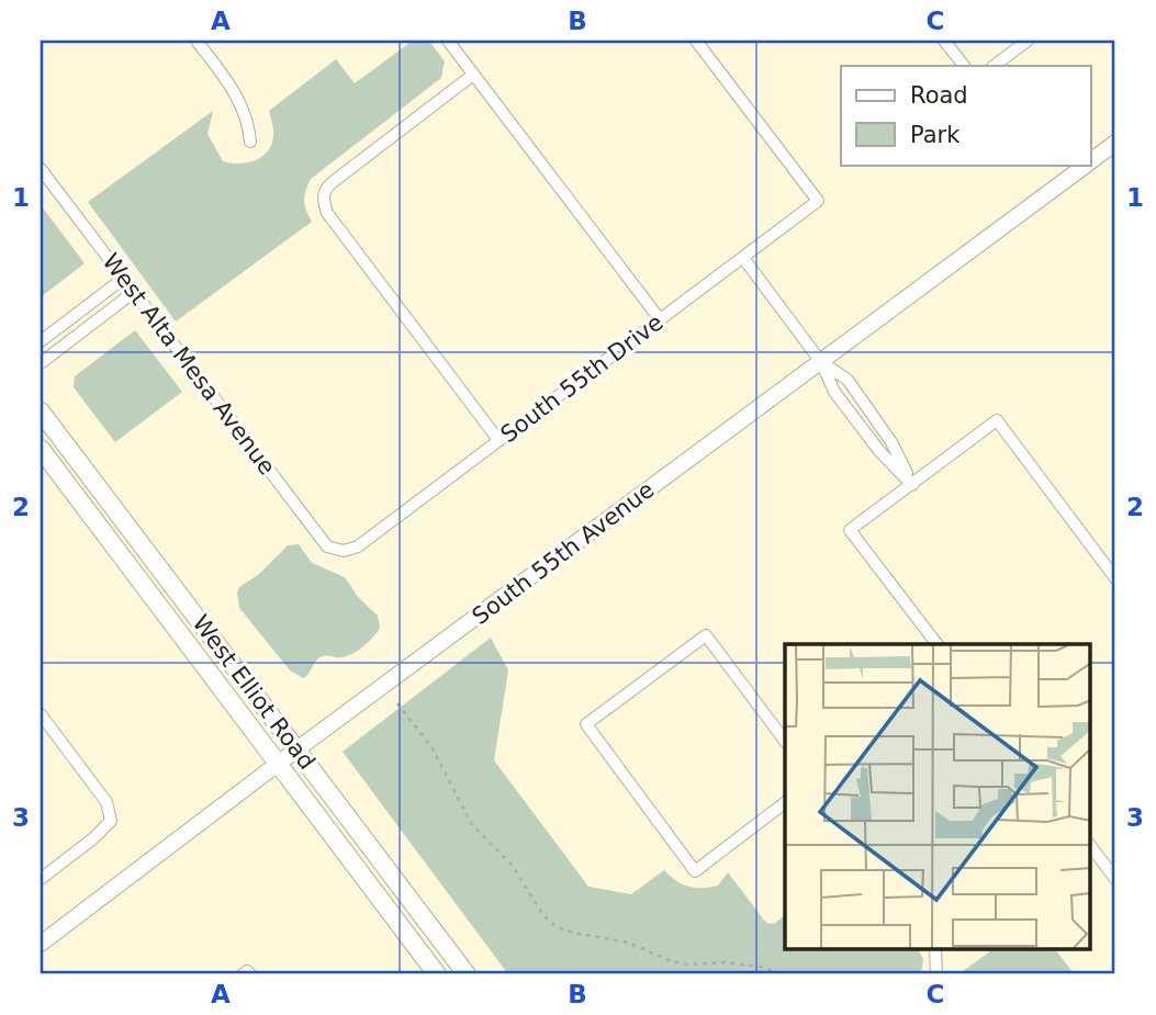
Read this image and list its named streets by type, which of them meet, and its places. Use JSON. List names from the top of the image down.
{
  "streets": {
    "main road": ["West Elliot Road"],
    "street": ["West Alta Mesa Avenue", "South 55th Drive", "South 55th Avenue"]
  },
  "crossings": [
    ["West Alta Mesa Avenue", "South 55th Drive"],
    ["South 55th Avenue", "West Elliot Road"]
  ],
  "legend": ["Road", "Park"],
  "grid": {
    "columns": ["A", "B", "C"],
    "rows": ["1", "2", "3"]
  }
}
